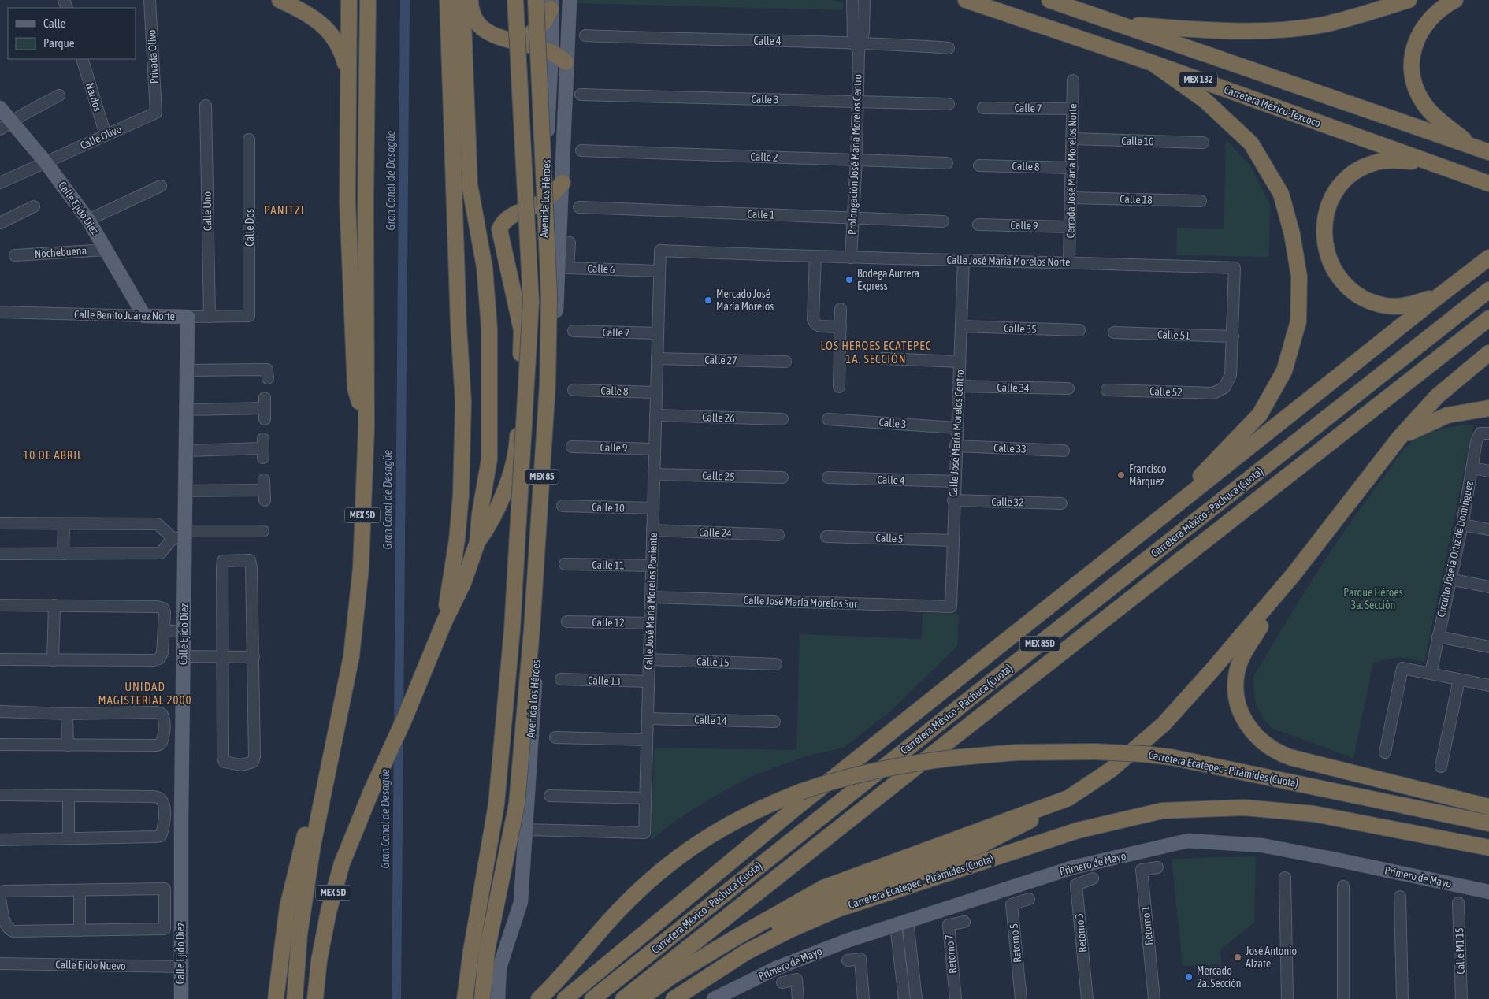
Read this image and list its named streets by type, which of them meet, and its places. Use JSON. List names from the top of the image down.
{
  "streets": {
    "highway": [
      "MEX 132",
      "Carretera México-Texcoco",
      "MEX 85",
      "Carretera México - Pachuca (Cuota)",
      "MEX 5D",
      "MEX 85D",
      "Carretera Ecatepec - Pirámides (Cuota)"
    ],
    "main road": [
      "Avenida Los Héroes",
      "Calle Ejido Diez",
      "Calle Benito Juárez Norte",
      "Primero de Mayo"
    ],
    "street": [
      "Calle 4",
      "Privada Olivo",
      "Nardos",
      "Calle 3",
      "Calle 7",
      "Calle Olivo",
      "Calle 10",
      "Prolongación José María Morelos Centro",
      "Calle 2",
      "Calle 8",
      "Cerrada José María Morelos Norte",
      "Calle 18",
      "Calle Uno",
      "Calle 1",
      "Calle 9",
      "Calle Dos",
      "Nochebuena",
      "Calle José María Morelos Norte",
      "Calle 6",
      "Calle 35",
      "Calle 51",
      "Calle 27",
      "Calle 34",
      "Calle 52",
      "Calle 26",
      "Calle José María Morelos Centro",
      "Calle 33",
      "Calle 25",
      "Calle 32",
      "Calle 24",
      "Calle 5",
      "Circuito Josefa Ortiz de Domínguez",
      "Calle 11",
      "Calle José María Morelos Poniente",
      "Calle José María Morelos Sur",
      "Calle 12",
      "Calle 15",
      "Calle 13",
      "Calle 14",
      "Retorno 1",
      "Retorno 3",
      "Retorno 5",
      "Calle M1 15",
      "Retorno 7",
      "Calle Ejido Nuevo"
    ]
  },
  "crossings": [
    ["Calle 4", "Prolongación José María Morelos Centro"],
    ["Calle 4", "Calle José María Morelos Centro"],
    ["Privada Olivo", "Calle Olivo"],
    ["Nardos", "Calle Olivo"],
    ["Calle 3", "Prolongación José María Morelos Centro"],
    ["Calle 3", "Calle José María Morelos Centro"],
    ["Calle 7", "Cerrada José María Morelos Norte"],
    ["Calle 7", "Calle José María Morelos Poniente"],
    ["Calle Olivo", "Calle Ejido Diez"],
    ["Calle 10", "Cerrada José María Morelos Norte"],
    ["Calle 10", "Calle José María Morelos Poniente"],
    ["Prolongación José María Morelos Centro", "Calle 2"],
    ["Prolongación José María Morelos Centro", "Calle 1"],
    ["Prolongación José María Morelos Centro", "Calle José María Morelos Norte"],
    ["Calle 8", "Cerrada José María Morelos Norte"],
    ["Calle 8", "Calle José María Morelos Poniente"],
    ["Cerrada José María Morelos Norte", "Calle 18"],
    ["Cerrada José María Morelos Norte", "Calle 9"],
    ["Cerrada José María Morelos Norte", "Calle José María Morelos Norte"],
    ["Avenida Los Héroes", "Calle José María Morelos Poniente"],
    ["Calle Ejido Diez", "Nochebuena"],
    ["Calle Ejido Diez", "Calle Benito Juárez Norte"],
    ["Calle Ejido Diez", "Calle Ejido Nuevo"],
    ["Calle Uno", "Calle Benito Juárez Norte"],
    ["Calle 9", "Calle José María Morelos Poniente"],
    ["Calle Dos", "Calle Benito Juárez Norte"],
    ["Calle José María Morelos Norte", "Calle 51"],
    ["Calle José María Morelos Norte", "Calle 52"],
    ["Calle José María Morelos Norte", "Calle José María Morelos Centro"],
    ["Calle José María Morelos Norte", "Calle José María Morelos Poniente"],
    ["Calle 6", "Calle José María Morelos Poniente"],
    ["Calle 35", "Calle José María Morelos Centro"],
    ["Calle 27", "Calle José María Morelos Poniente"],
    ["Calle 34", "Calle José María Morelos Centro"],
    ["Calle 26", "Calle José María Morelos Poniente"],
    ["Calle José María Morelos Centro", "Calle 33"],
    ["Calle José María Morelos Centro", "Calle 32"],
    ["Calle José María Morelos Centro", "Calle 5"],
    ["Calle José María Morelos Centro", "Calle José María Morelos Sur"],
    ["Calle 25", "Calle José María Morelos Poniente"],
    ["Calle 24", "Calle José María Morelos Poniente"],
    ["Calle 11", "Calle José María Morelos Poniente"],
    ["Calle José María Morelos Poniente", "Calle José María Morelos Sur"],
    ["Calle José María Morelos Poniente", "Calle 12"],
    ["Calle José María Morelos Poniente", "Calle 15"],
    ["Calle José María Morelos Poniente", "Calle 13"],
    ["Calle José María Morelos Poniente", "Calle 14"]
  ],
  "districts": [
    "PANITZI",
    "LOS HÉROES ECATEPEC 1A. SECCIÓN",
    "10 DE ABRIL",
    "UNIDAD MAGISTERIAL 2000"
  ],
  "water": ["Gran Canal de Desagüe"],
  "parks": ["Parque Héroes 3a. Sección"],
  "places": [
    "Bodega Aurrera Express",
    "Mercado José María Morelos",
    "Francisco Márquez",
    "José Antonio Alzate",
    "Mercado 2a. Sección"
  ],
  "legend": ["Calle", "Parque"]
}
